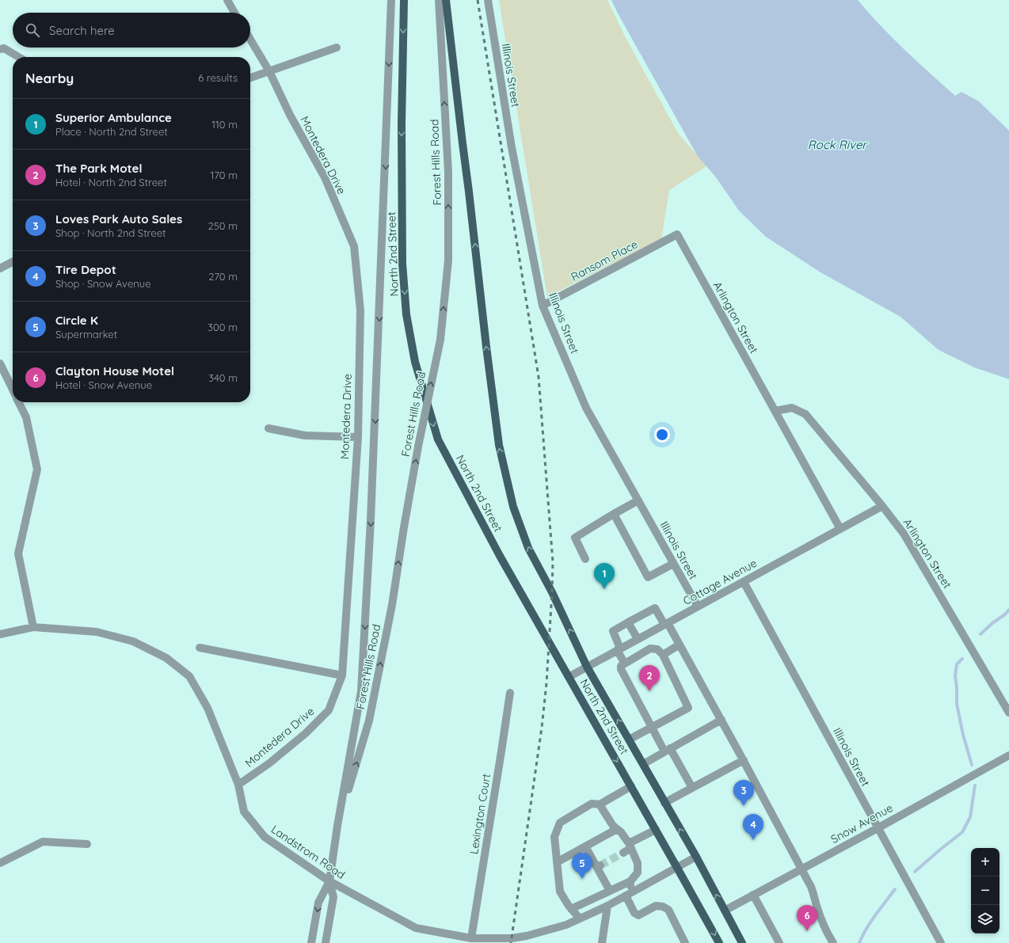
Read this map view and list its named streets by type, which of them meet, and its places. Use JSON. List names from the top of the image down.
{
  "streets": {
    "main road": ["North 2nd Street"],
    "street": [
      "Illinois Street",
      "Montedera Drive",
      "Forest Hills Road",
      "Ransom Place",
      "Arlington Street",
      "Cottage Avenue",
      "Lexington Court",
      "Snow Avenue",
      "Landstrom Road"
    ]
  },
  "crossings": [
    ["Illinois Street", "Ransom Place"],
    ["Illinois Street", "Cottage Avenue"],
    ["Illinois Street", "Snow Avenue"],
    ["Montedera Drive", "Landstrom Road"],
    ["Forest Hills Road", "Landstrom Road"],
    ["North 2nd Street", "Cottage Avenue"],
    ["North 2nd Street", "Snow Avenue"],
    ["North 2nd Street", "Landstrom Road"],
    ["Ransom Place", "Arlington Street"],
    ["Arlington Street", "Cottage Avenue"],
    ["Lexington Court", "Landstrom Road"]
  ],
  "water": ["Rock River"],
  "page": {
    "search": "Search here",
    "heading": ["Nearby", "6 results"],
    "list": [
      {
        "mark": "1",
        "name": "Superior Ambulance",
        "note": "Place · North 2nd Street",
        "value": "110 m"
      },
      {
        "mark": "2",
        "name": "The Park Motel",
        "note": "Hotel · North 2nd Street",
        "value": "170 m"
      },
      {
        "mark": "3",
        "name": "Loves Park Auto Sales",
        "note": "Shop · North 2nd Street",
        "value": "250 m"
      },
      {
        "mark": "4",
        "name": "Tire Depot",
        "note": "Shop · Snow Avenue",
        "value": "270 m"
      },
      {
        "mark": "5",
        "name": "Circle K",
        "note": "Supermarket",
        "value": "300 m"
      },
      {
        "mark": "6",
        "name": "Clayton House Motel",
        "note": "Hotel · Snow Avenue",
        "value": "340 m"
      }
    ],
    "pins": [
      "1",
      "2",
      "3",
      "4",
      "5",
      "6"
    ],
    "map_buttons": ["+", "−"]
  }
}
